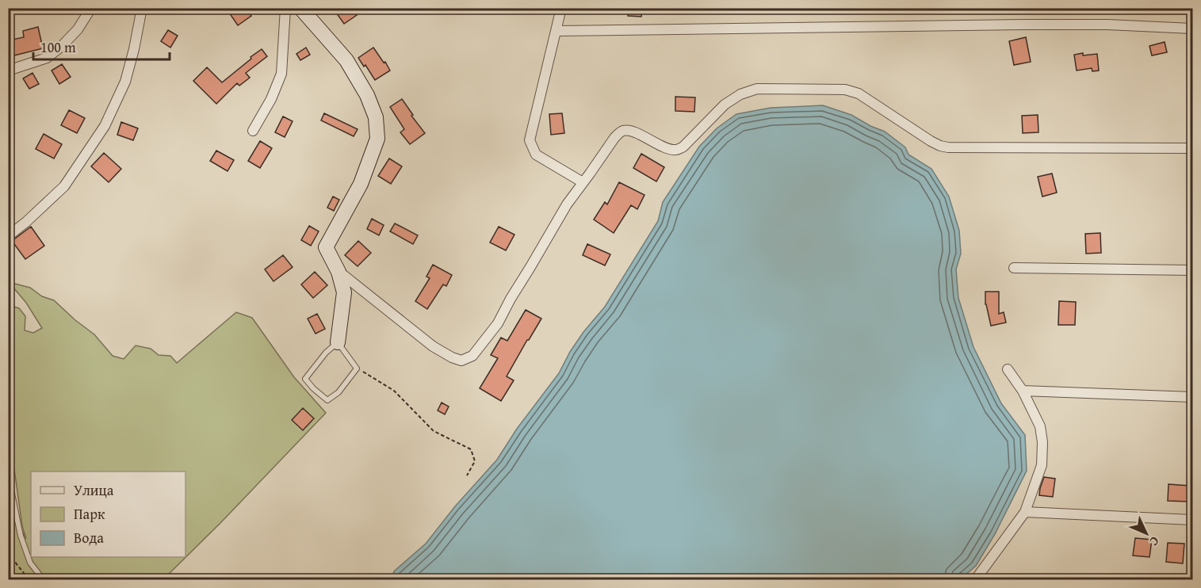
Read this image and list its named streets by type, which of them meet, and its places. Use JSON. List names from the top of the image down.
{
  "legend": ["Улица", "Парк", "Вода"],
  "scale_bar": "100 m",
  "north": "bottom right"
}
